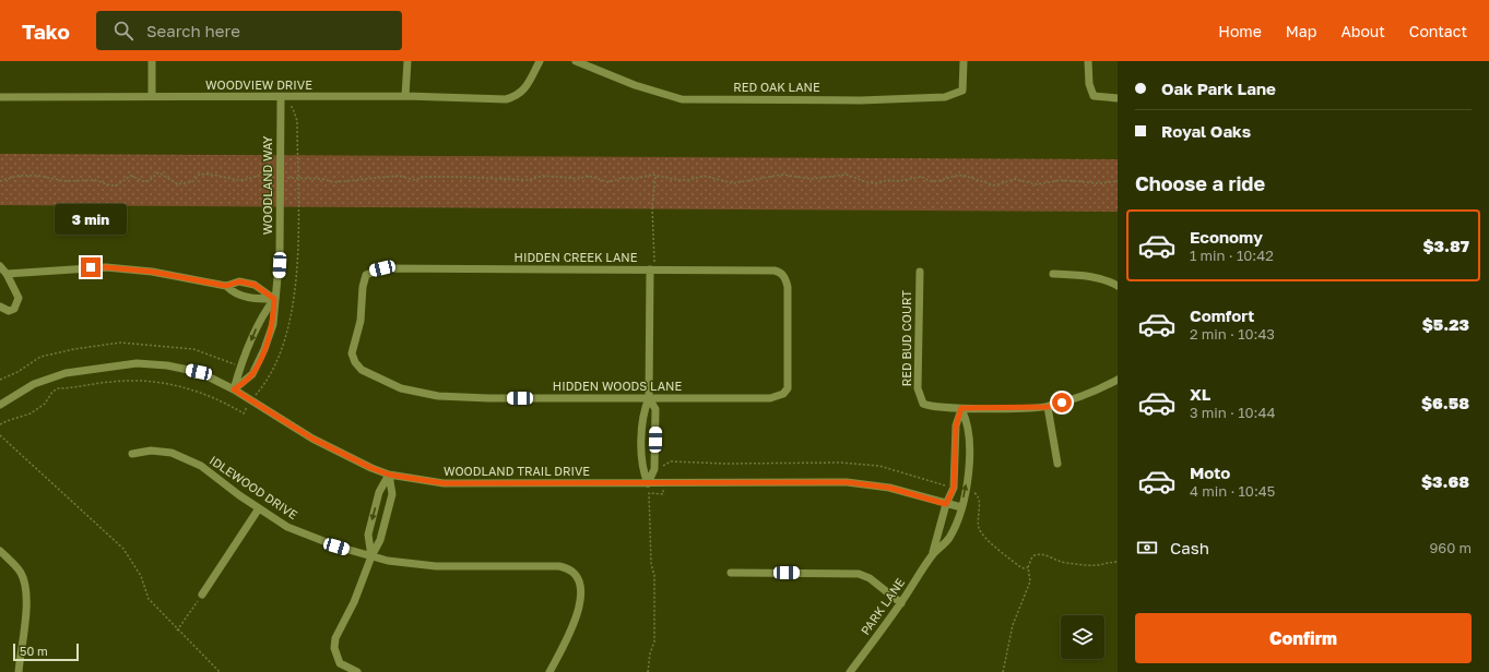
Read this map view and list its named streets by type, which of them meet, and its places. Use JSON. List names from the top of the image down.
{
  "streets": {
    "street": [
      "WOODVIEW DRIVE",
      "RED OAK LANE",
      "WOODLAND WAY",
      "HIDDEN CREEK LANE",
      "RED BUD COURT",
      "HIDDEN WOODS LANE",
      "WOODLAND TRAIL DRIVE",
      "IDLEWOOD DRIVE",
      "PARK LANE"
    ]
  },
  "crossings": [
    ["WOODVIEW DRIVE", "WOODLAND WAY"],
    ["WOODLAND WAY", "WOODLAND TRAIL DRIVE"],
    ["HIDDEN CREEK LANE", "HIDDEN WOODS LANE"],
    ["RED BUD COURT", "PARK LANE"],
    ["WOODLAND TRAIL DRIVE", "PARK LANE"]
  ],
  "scale_bar": "50 m",
  "page": {
    "header": "Tako",
    "search": "Search here",
    "nav": [
      "Home",
      "Map",
      "About",
      "Contact"
    ],
    "banner": ["Oak Park Lane", "Royal Oaks"],
    "heading": "Choose a ride",
    "bubble": "3 min",
    "list": [
      {
        "name": "Economy",
        "note": "1 min · 10:42",
        "value": "$3.87"
      },
      {
        "name": "Comfort",
        "note": "2 min · 10:43",
        "value": "$5.23"
      },
      {
        "name": "XL",
        "note": "3 min · 10:44",
        "value": "$6.58"
      },
      {
        "name": "Moto",
        "note": "4 min · 10:45",
        "value": "$3.68"
      }
    ],
    "pay": ["Cash", "960 m"],
    "buttons": "Confirm",
    "scale": "50 m"
  }
}
